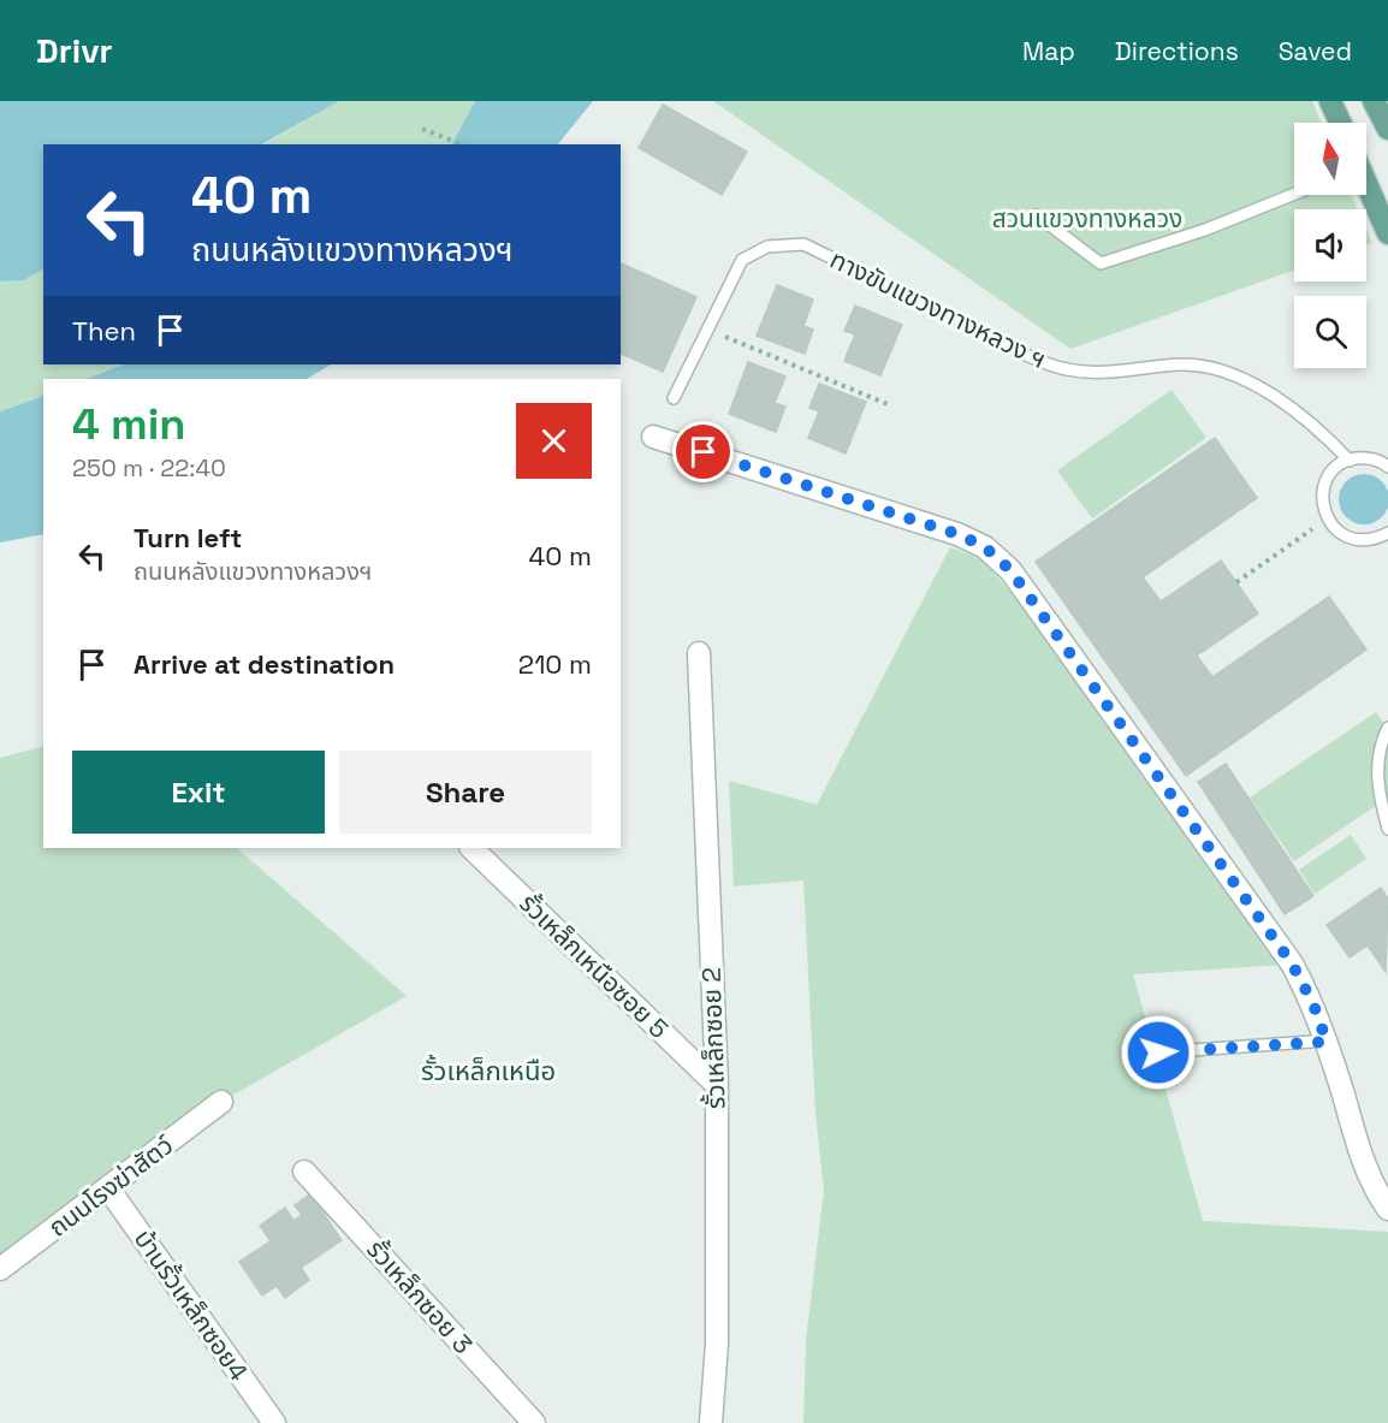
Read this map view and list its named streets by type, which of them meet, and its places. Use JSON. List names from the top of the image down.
{
  "streets": {
    "street": [
      "รั้วเหล็กเหนือซอย 5",
      "รั้วเหล็กซอย 2",
      "ถนนโรงฆ่าสัตว์",
      "รั้วเหล็กซอย 3",
      "บ้านรั้วเหล็กซอย4"
    ],
    "lane": ["ทางขับแขวงทางหลวง ฯ"]
  },
  "crossings": [
    ["รั้วเหล็กเหนือซอย 5", "รั้วเหล็กซอย 2"],
    ["ถนนโรงฆ่าสัตว์", "บ้านรั้วเหล็กซอย4"]
  ],
  "districts": ["รั้วเหล็กเหนือ"],
  "parks": ["สวนแขวงทางหลวง"],
  "north": "top",
  "page": {
    "header": "Drivr",
    "nav": ["Map", "Directions", "Saved"],
    "turn": ["40 m", "ถนนหลังแขวงทางหลวงฯ"],
    "then": "Then",
    "heading": ["4 min", "250 m · 22:40"],
    "list": [
      {
        "name": "Turn left",
        "note": "ถนนหลังแขวงทางหลวงฯ",
        "value": "40 m"
      },
      {
        "name": "Arrive at destination",
        "value": "210 m"
      }
    ],
    "buttons": ["Exit", "Share"]
  }
}
